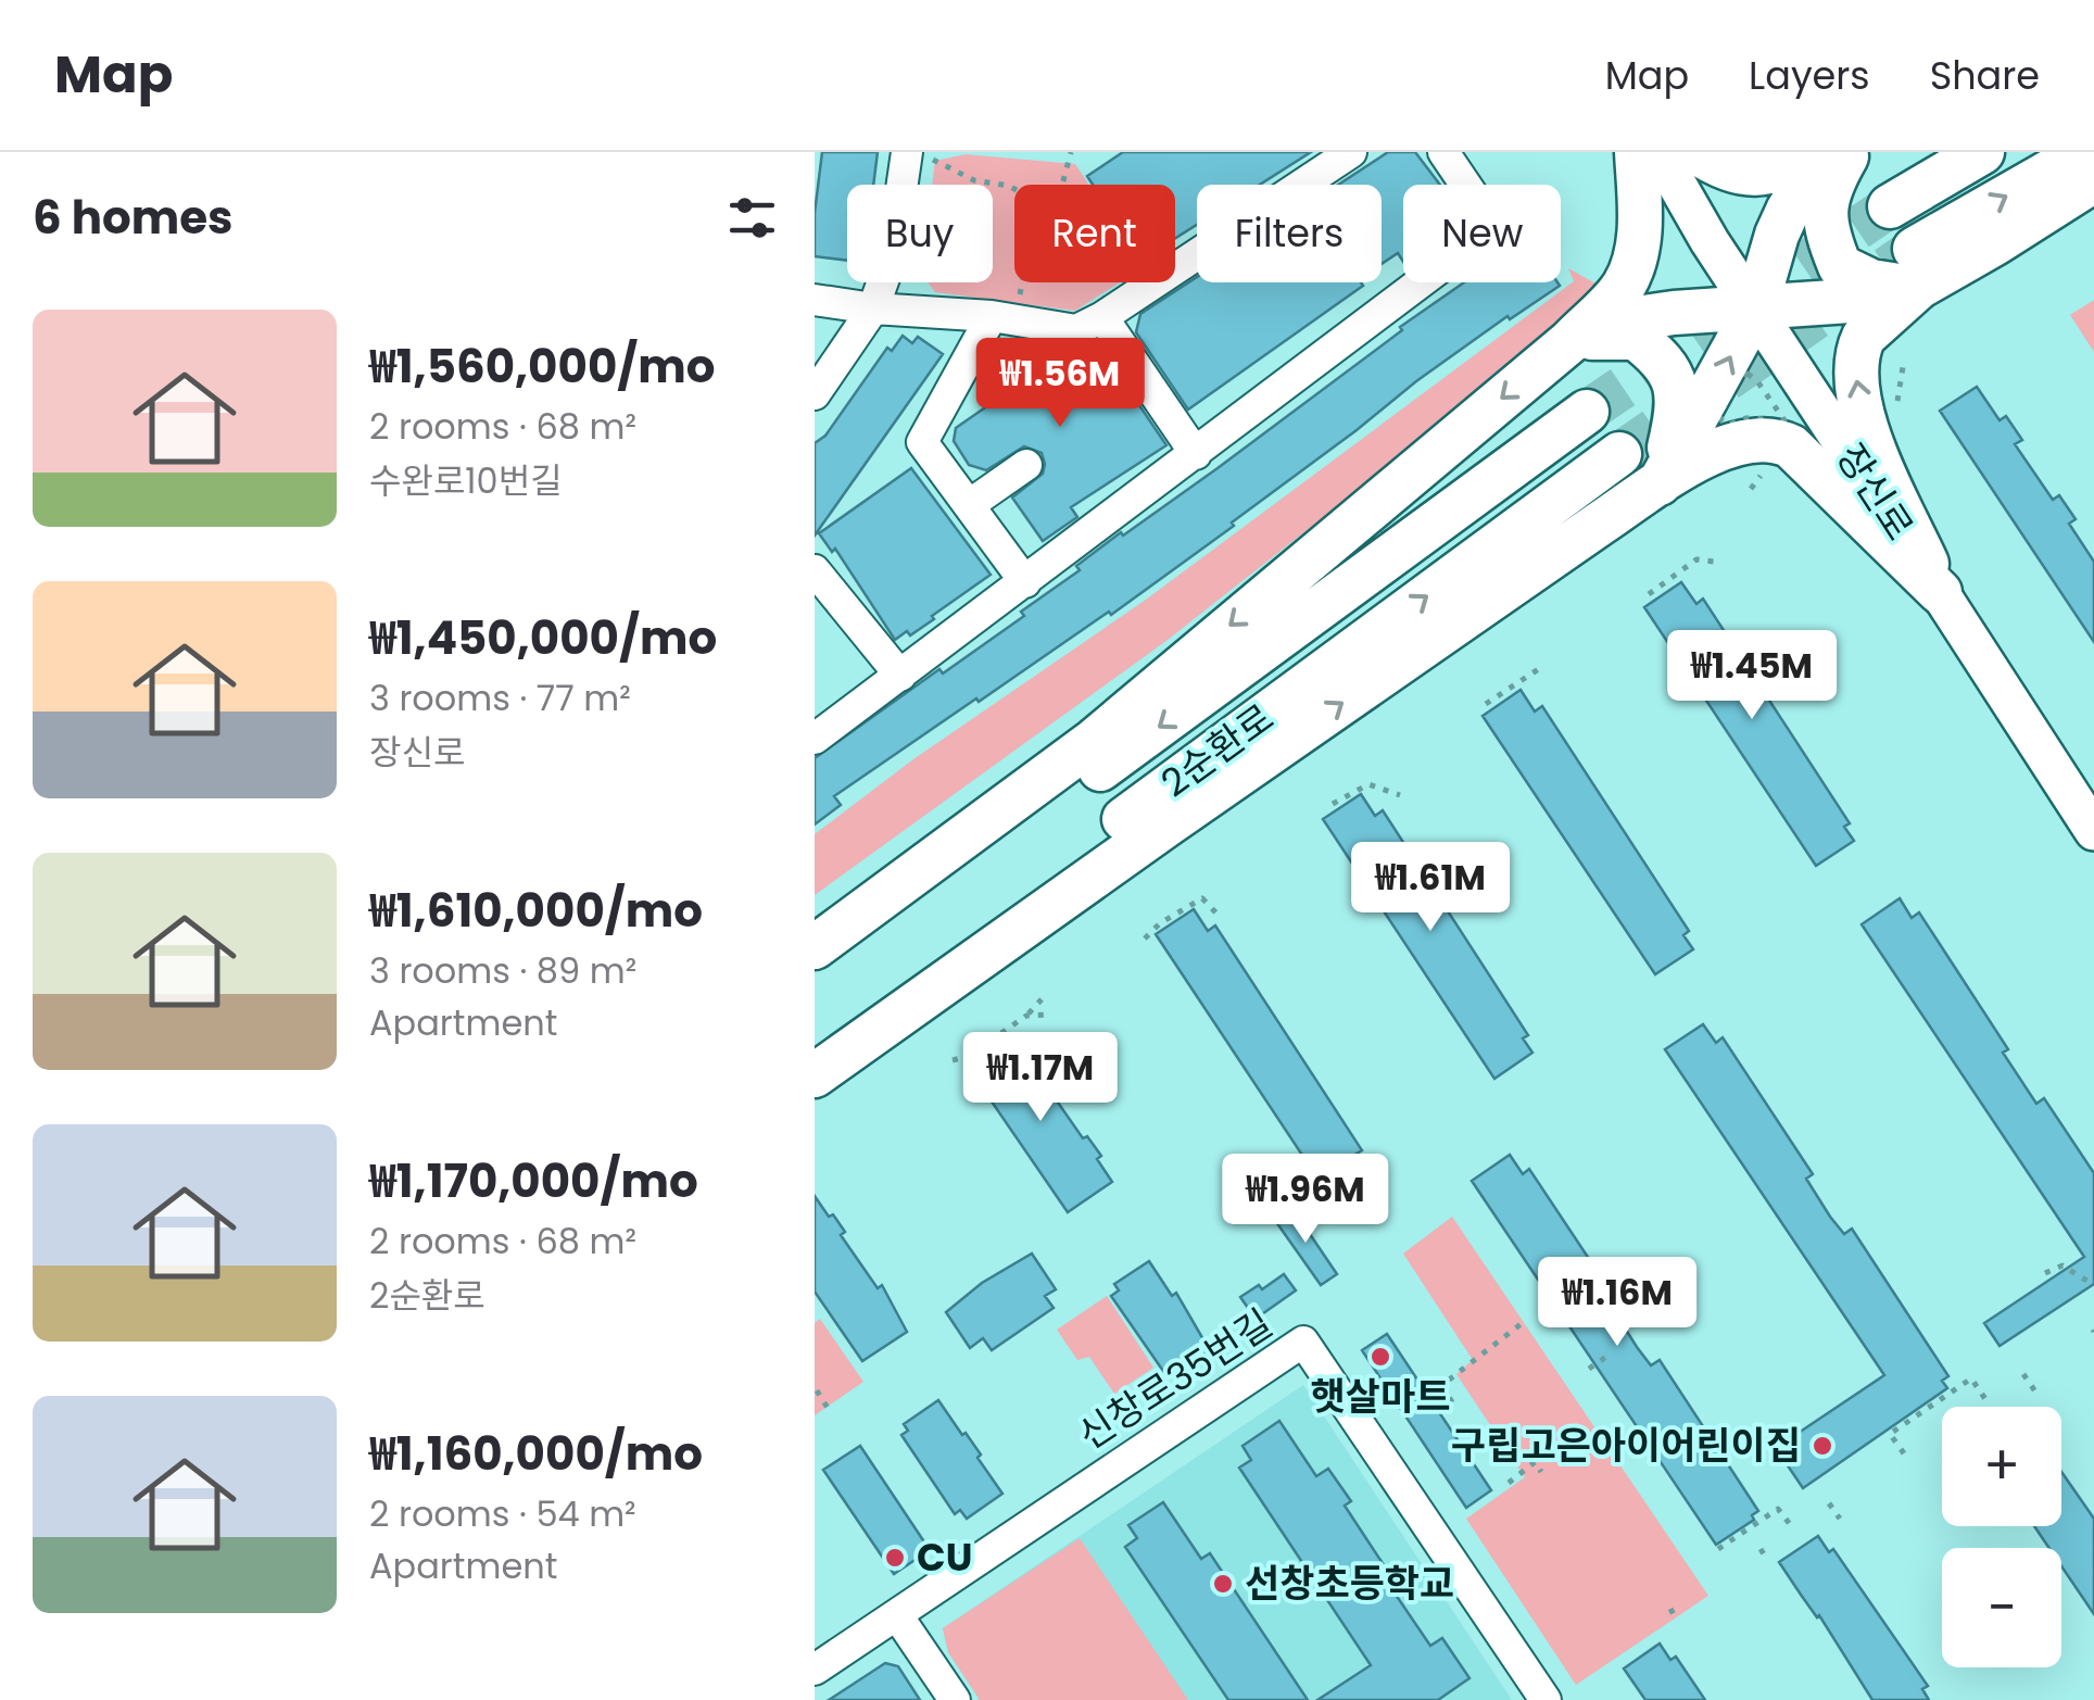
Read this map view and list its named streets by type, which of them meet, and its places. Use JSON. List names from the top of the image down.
{
  "streets": {
    "highway": ["2순환로"],
    "main road": ["장신로"],
    "street": ["신창로35번길"]
  },
  "places": [
    "햇살마트",
    "구립고은아이어린이집",
    "CU",
    "선창초등학교"
  ],
  "page": {
    "header": "Map",
    "nav": ["Map", "Layers", "Share"],
    "heading": "6 homes",
    "chip": [
      "Buy",
      "Rent",
      "Filters",
      "New"
    ],
    "list": [
      {
        "name": "₩1,560,000/mo",
        "note": "2 rooms · 68 m² · 수완로10번길"
      },
      {
        "name": "₩1,450,000/mo",
        "note": "3 rooms · 77 m² · 장신로"
      },
      {
        "name": "₩1,610,000/mo",
        "note": "3 rooms · 89 m² · Apartment"
      },
      {
        "name": "₩1,170,000/mo",
        "note": "2 rooms · 68 m² · 2순환로"
      },
      {
        "name": "₩1,160,000/mo",
        "note": "2 rooms · 54 m² · Apartment"
      }
    ],
    "price": [
      "₩1.56M",
      "₩1.45M",
      "₩1.61M",
      "₩1.17M",
      "₩1.96M",
      "₩1.16M"
    ],
    "map_buttons": ["+", "−"]
  }
}
